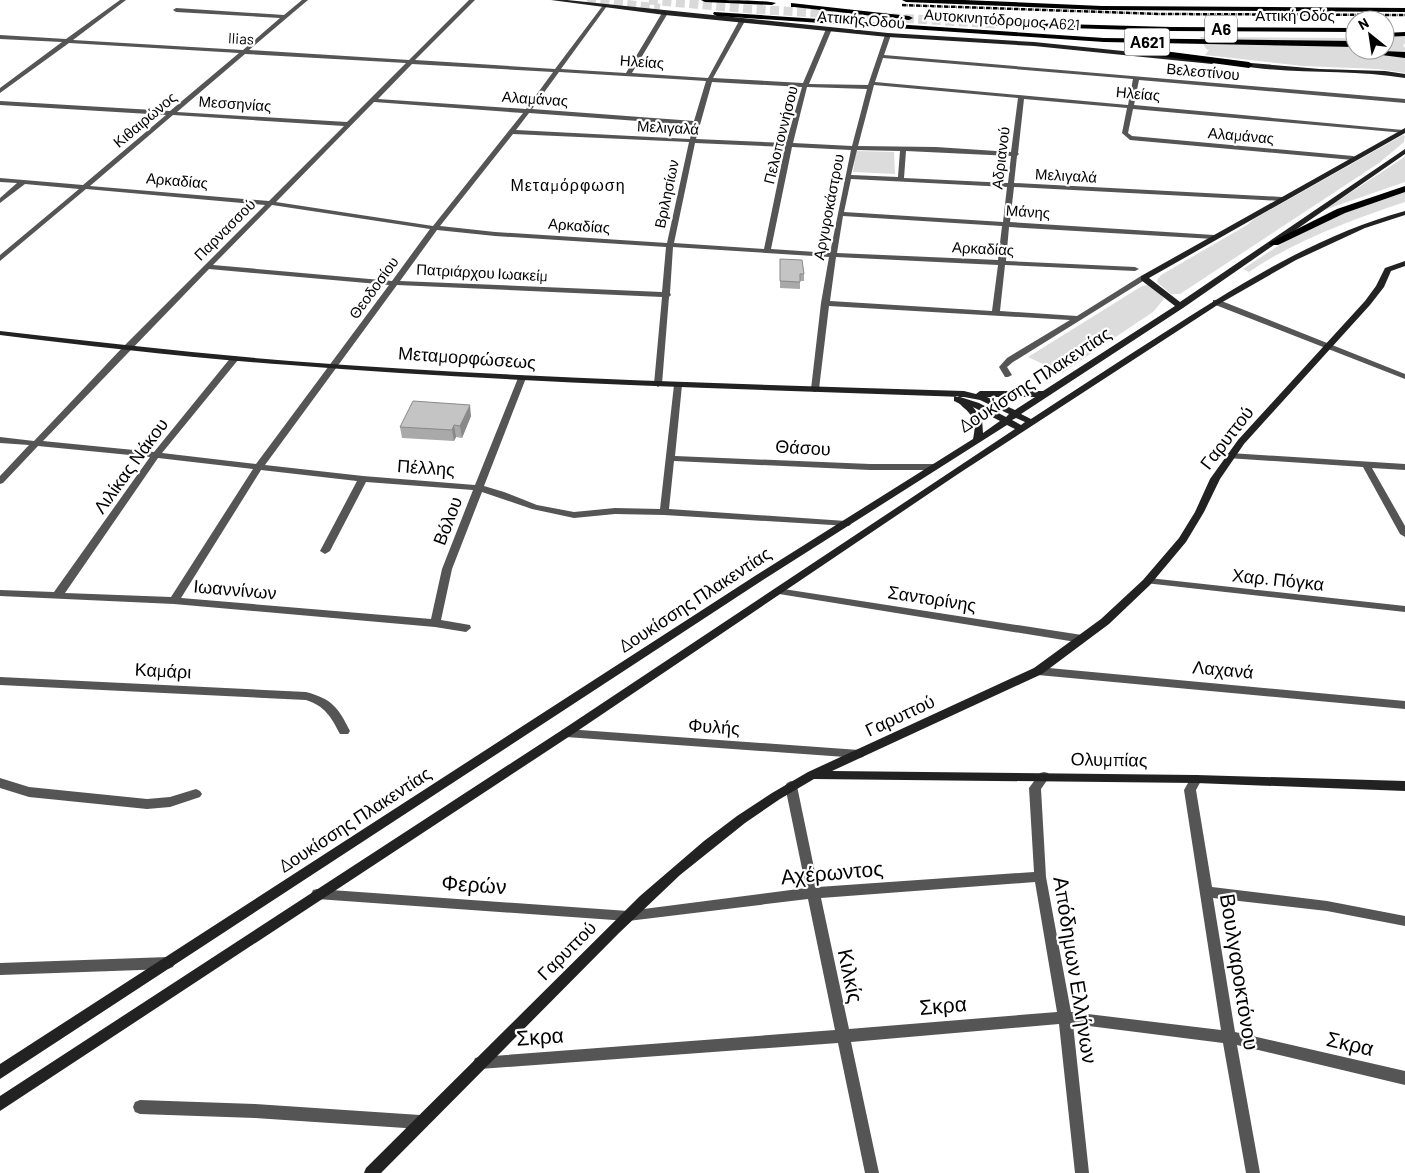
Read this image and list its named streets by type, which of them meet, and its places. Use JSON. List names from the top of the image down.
{
  "streets": {
    "highway": [
      "Αττική Οδός",
      "Αυτοκινητόδρομος Α621",
      "Α6",
      "Α621"
    ],
    "street": [
      "Αττικής Οδού",
      "Ilias",
      "Ηλείας",
      "Βελεστίνου",
      "Αλαμάνας",
      "Μεσσηνίας",
      "Κιθαιρώνος",
      "Μελιγαλά",
      "Πελοποννήσου",
      "Αδριανού",
      "Αρκαδίας",
      "Βριλησίων",
      "Αργυροκάστρου",
      "Μάνης",
      "Παρνασσού",
      "Πατριάρχου Ιωακείμ",
      "Θεοδοσίου",
      "Μεταμορφώσεως",
      "Δουκίσσης Πλακεντίας",
      "Γαρυττού",
      "Θάσου",
      "Λιλίκας Νάκου",
      "Πέλλης",
      "Βόλου",
      "Χαρ. Πόγκα",
      "Ιωαννίνων",
      "Σαντορίνης",
      "Λαχανά",
      "Καμάρι",
      "Φυλής",
      "Ολυμπίας",
      "Αχέρωντος",
      "Φερών",
      "Απόδημων Ελλήνων",
      "Βουλγαροκτόνου",
      "Κιλκίς",
      "Σκρα"
    ]
  },
  "crossings": [
    ["Αττικής Οδού", "Πελοποννήσου"],
    ["Αττικής Οδού", "Βριλησίων"],
    ["Αττικής Οδού", "Αργυροκάστρου"],
    ["Αττικής Οδού", "Θεοδοσίου"],
    ["Ilias", "Ηλείας"],
    ["Ilias", "Κιθαιρώνος"],
    ["Ilias", "Παρνασσού"],
    ["Ηλείας", "Αλαμάνας"],
    ["Ηλείας", "Πελοποννήσου"],
    ["Ηλείας", "Αδριανού"],
    ["Ηλείας", "Βριλησίων"],
    ["Ηλείας", "Αργυροκάστρου"],
    ["Ηλείας", "Παρνασσού"],
    ["Ηλείας", "Θεοδοσίου"],
    ["Ηλείας", "Δουκίσσης Πλακεντίας"],
    ["Βελεστίνου", "Αργυροκάστρου"],
    ["Αλαμάνας", "Βριλησίων"],
    ["Αλαμάνας", "Παρνασσού"],
    ["Αλαμάνας", "Θεοδοσίου"],
    ["Αλαμάνας", "Δουκίσσης Πλακεντίας"],
    ["Μεσσηνίας", "Κιθαιρώνος"],
    ["Μεσσηνίας", "Παρνασσού"],
    ["Κιθαιρώνος", "Αρκαδίας"],
    ["Μελιγαλά", "Πελοποννήσου"],
    ["Μελιγαλά", "Αδριανού"],
    ["Μελιγαλά", "Βριλησίων"],
    ["Μελιγαλά", "Αργυροκάστρου"],
    ["Μελιγαλά", "Θεοδοσίου"],
    ["Μελιγαλά", "Δουκίσσης Πλακεντίας"],
    ["Πελοποννήσου", "Αρκαδίας"],
    ["Αδριανού", "Αρκαδίας"],
    ["Αδριανού", "Μάνης"],
    ["Αρκαδίας", "Βριλησίων"],
    ["Αρκαδίας", "Αργυροκάστρου"],
    ["Αρκαδίας", "Παρνασσού"],
    ["Αρκαδίας", "Θεοδοσίου"],
    ["Βριλησίων", "Πατριάρχου Ιωακείμ"],
    ["Βριλησίων", "Μεταμορφώσεως"],
    ["Αργυροκάστρου", "Μάνης"],
    ["Αργυροκάστρου", "Μεταμορφώσεως"],
    ["Μάνης", "Δουκίσσης Πλακεντίας"],
    ["Παρνασσού", "Πατριάρχου Ιωακείμ"],
    ["Παρνασσού", "Μεταμορφώσεως"],
    ["Παρνασσού", "Πέλλης"],
    ["Πατριάρχου Ιωακείμ", "Θεοδοσίου"],
    ["Θεοδοσίου", "Μεταμορφώσεως"],
    ["Θεοδοσίου", "Πέλλης"],
    ["Θεοδοσίου", "Ιωαννίνων"],
    ["Μεταμορφώσεως", "Δουκίσσης Πλακεντίας"],
    ["Μεταμορφώσεως", "Λιλίκας Νάκου"],
    ["Μεταμορφώσεως", "Βόλου"],
    ["Δουκίσσης Πλακεντίας", "Θάσου"],
    ["Δουκίσσης Πλακεντίας", "Πέλλης"],
    ["Δουκίσσης Πλακεντίας", "Σαντορίνης"],
    ["Δουκίσσης Πλακεντίας", "Φυλής"],
    ["Δουκίσσης Πλακεντίας", "Φερών"],
    ["Γαρυττού", "Χαρ. Πόγκα"],
    ["Γαρυττού", "Σαντορίνης"],
    ["Γαρυττού", "Λαχανά"],
    ["Γαρυττού", "Φυλής"],
    ["Γαρυττού", "Ολυμπίας"],
    ["Γαρυττού", "Αχέρωντος"],
    ["Γαρυττού", "Φερών"],
    ["Γαρυττού", "Κιλκίς"],
    ["Γαρυττού", "Σκρα"],
    ["Λιλίκας Νάκου", "Πέλλης"],
    ["Λιλίκας Νάκου", "Ιωαννίνων"],
    ["Πέλλης", "Βόλου"],
    ["Βόλου", "Ιωαννίνων"],
    ["Ολυμπίας", "Απόδημων Ελλήνων"],
    ["Ολυμπίας", "Βουλγαροκτόνου"],
    ["Αχέρωντος", "Φερών"],
    ["Αχέρωντος", "Απόδημων Ελλήνων"],
    ["Αχέρωντος", "Κιλκίς"],
    ["Απόδημων Ελλήνων", "Σκρα"],
    ["Βουλγαροκτόνου", "Σκρα"],
    ["Κιλκίς", "Σκρα"]
  ],
  "districts": ["Μεταμόρφωση"],
  "north": "top left"
}
